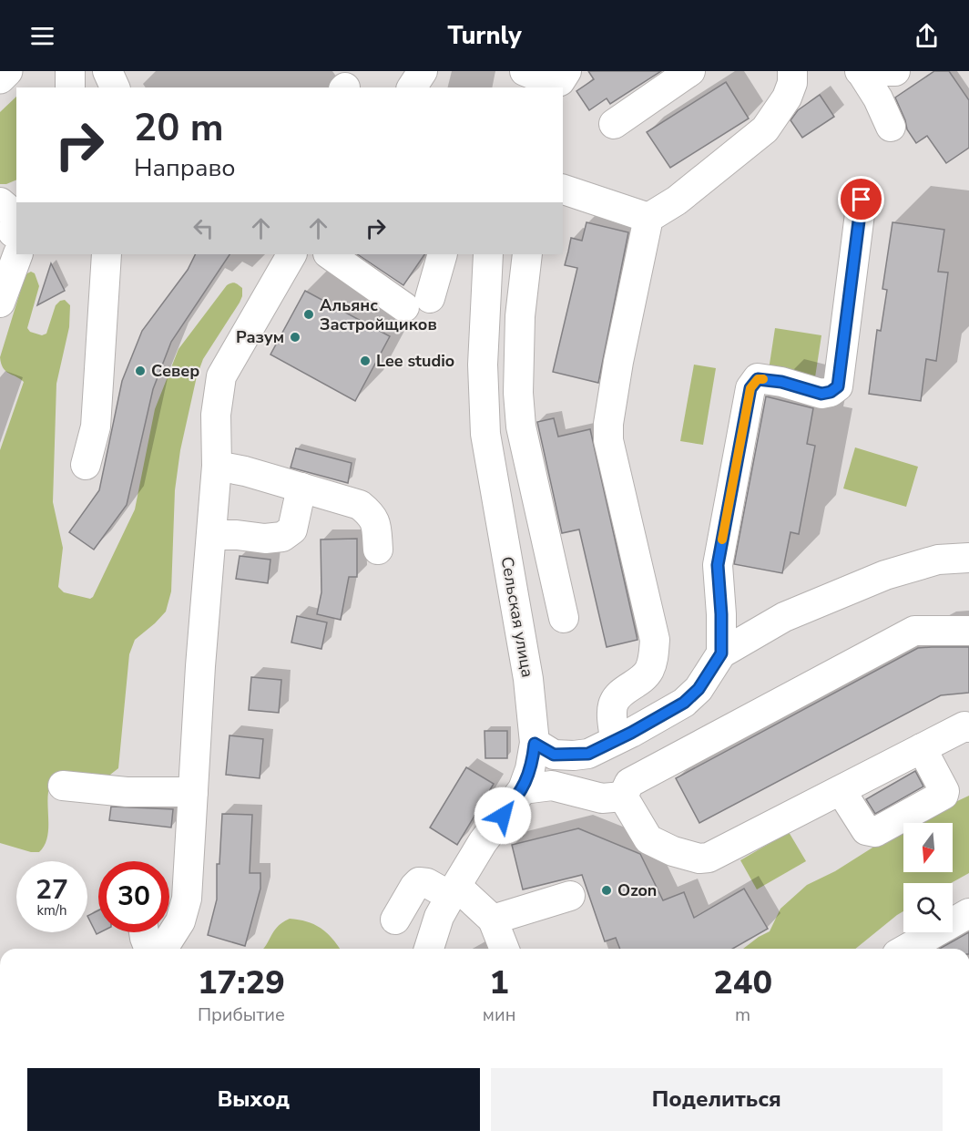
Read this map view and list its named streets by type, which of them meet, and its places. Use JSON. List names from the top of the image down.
{
  "streets": {
    "street": ["Сельская улица"]
  },
  "places": [
    "Альянс Застройщиков",
    "Разум",
    "Lee studio",
    "Север",
    "Ozon"
  ],
  "north": "bottom",
  "page": {
    "header": "Turnly",
    "turn": ["20 m", "Направо"],
    "speed": "27 km/h",
    "limit": "30",
    "eta": [
      "17:29",
      "Прибытие",
      "1",
      "мин",
      "240",
      "m"
    ],
    "buttons": ["Выход", "Поделиться"]
  }
}
